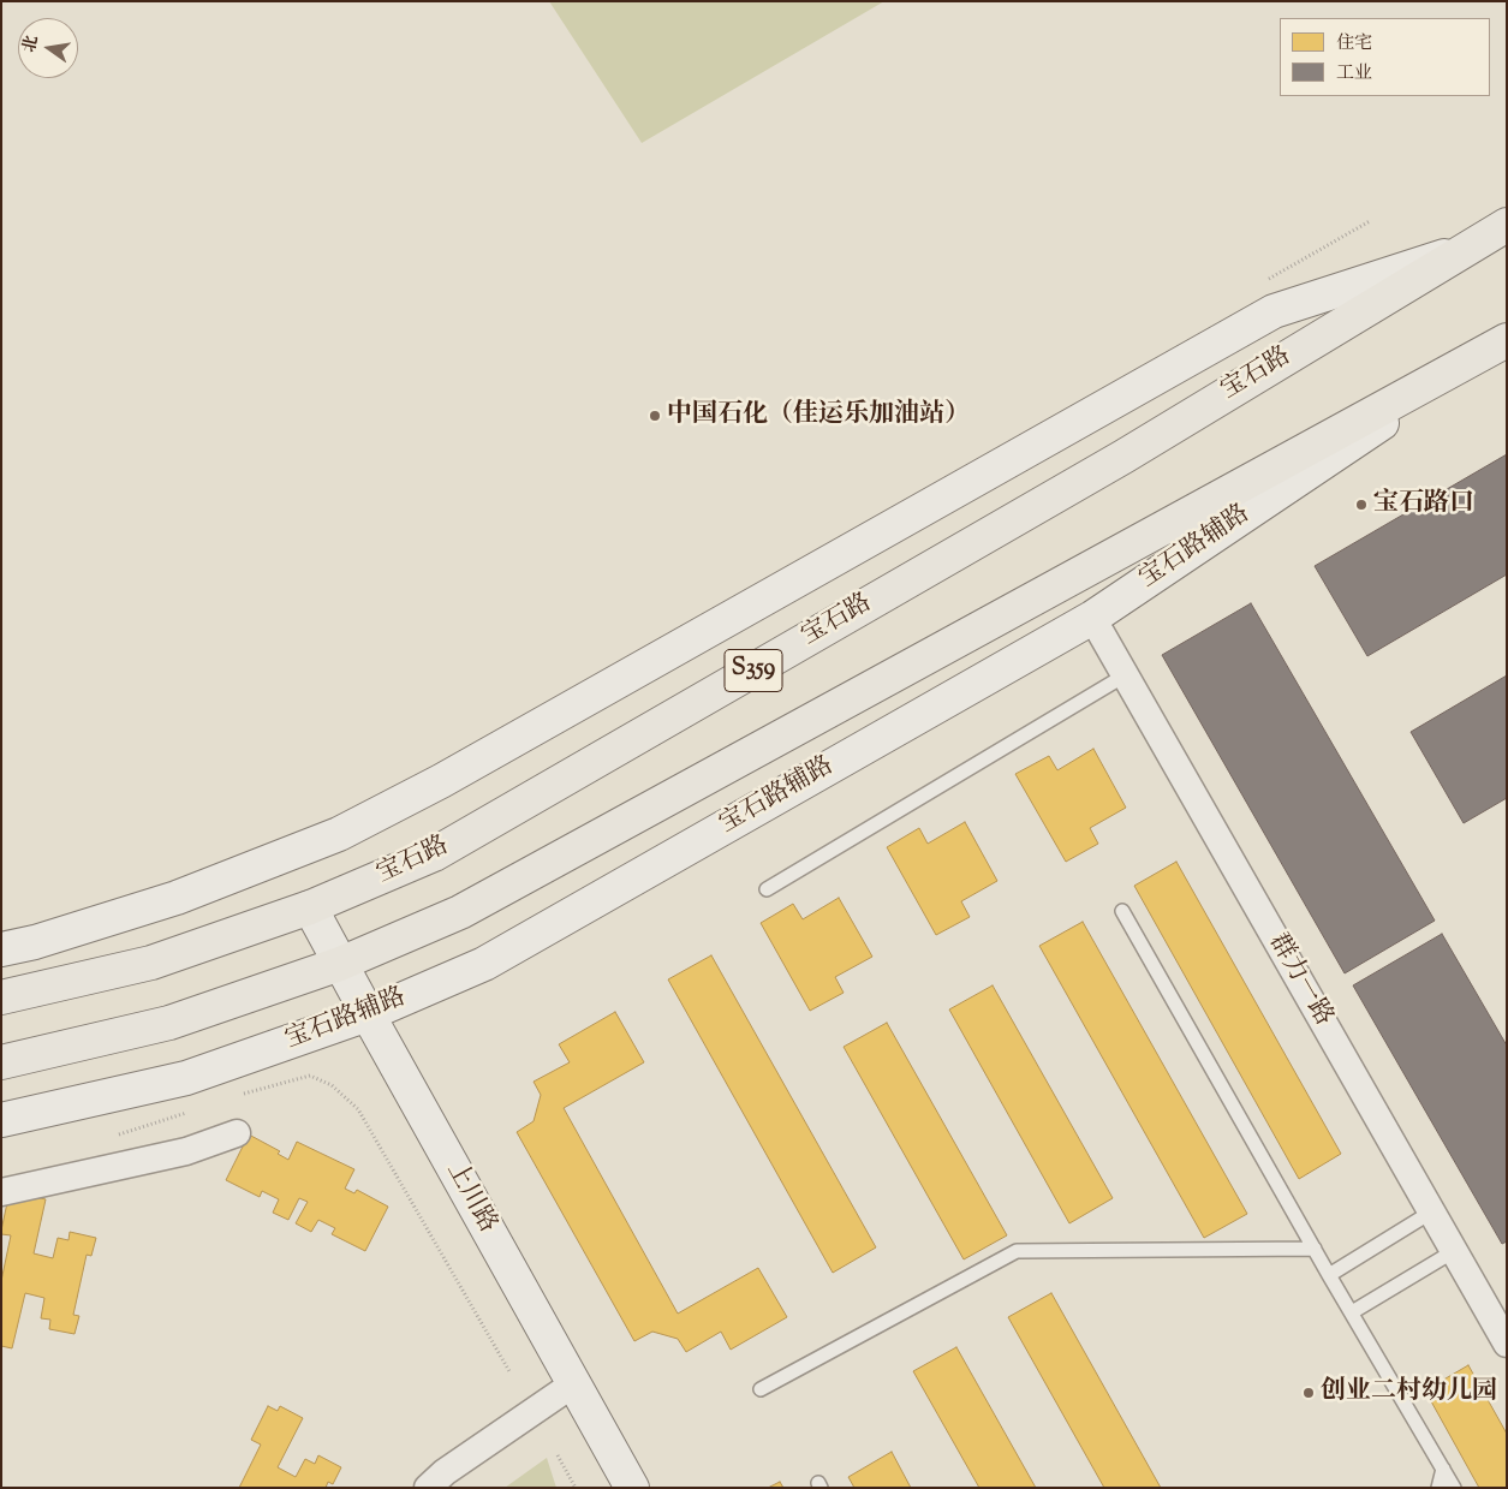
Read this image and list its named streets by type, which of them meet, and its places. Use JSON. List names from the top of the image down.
{
  "streets": {
    "main road": [
      "宝石路",
      "宝石路辅路",
      "S359",
      "上川路"
    ],
    "street": ["群力一路"]
  },
  "crossings": [
    ["宝石路", "上川路"],
    ["宝石路辅路", "群力一路"],
    ["宝石路辅路", "上川路"]
  ],
  "places": ["中国石化（佳运乐加油站）", "宝石路口", "创业二村幼儿园"],
  "legend": ["住宅", "工业"],
  "north": "left"
}
